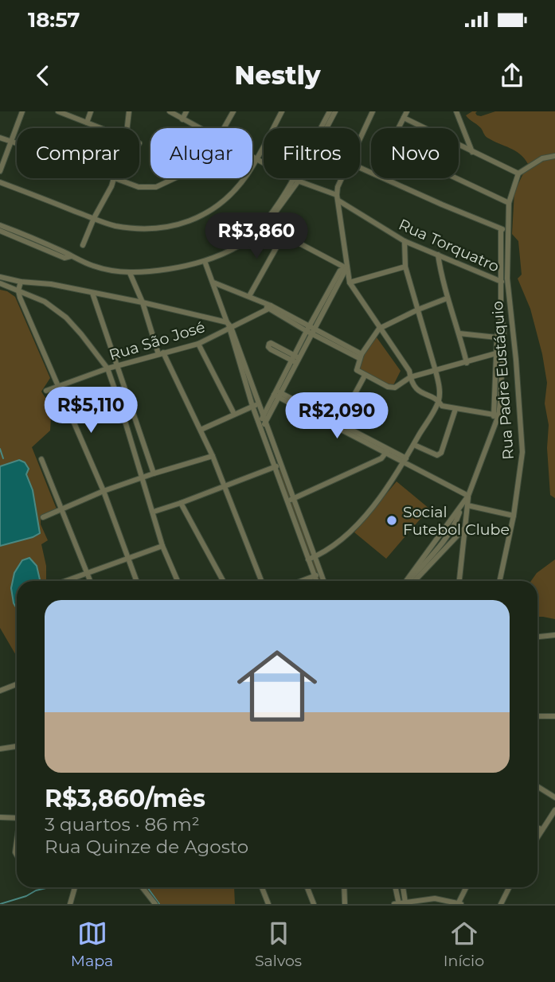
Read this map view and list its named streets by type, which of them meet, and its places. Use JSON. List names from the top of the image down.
{
  "streets": {
    "street": ["Rua Torquatro", "Rua São José", "Rua Padre Eustáquio"]
  },
  "crossings": [
    ["Rua Torquatro", "Rua Padre Eustáquio"]
  ],
  "places": ["Social Futebol Clube"],
  "page": {
    "status": "18:57",
    "header": "Nestly",
    "chip": [
      "Comprar",
      "Alugar",
      "Filtros",
      "Novo"
    ],
    "price": ["R$3,860", "R$5,110", "R$2,090"],
    "list": [
      {
        "name": "R$3,860/mês",
        "note": "3 quartos · 86 m² · Rua Quinze de Agosto"
      }
    ],
    "tabs": ["Mapa", "Salvos", "Início"]
  }
}
